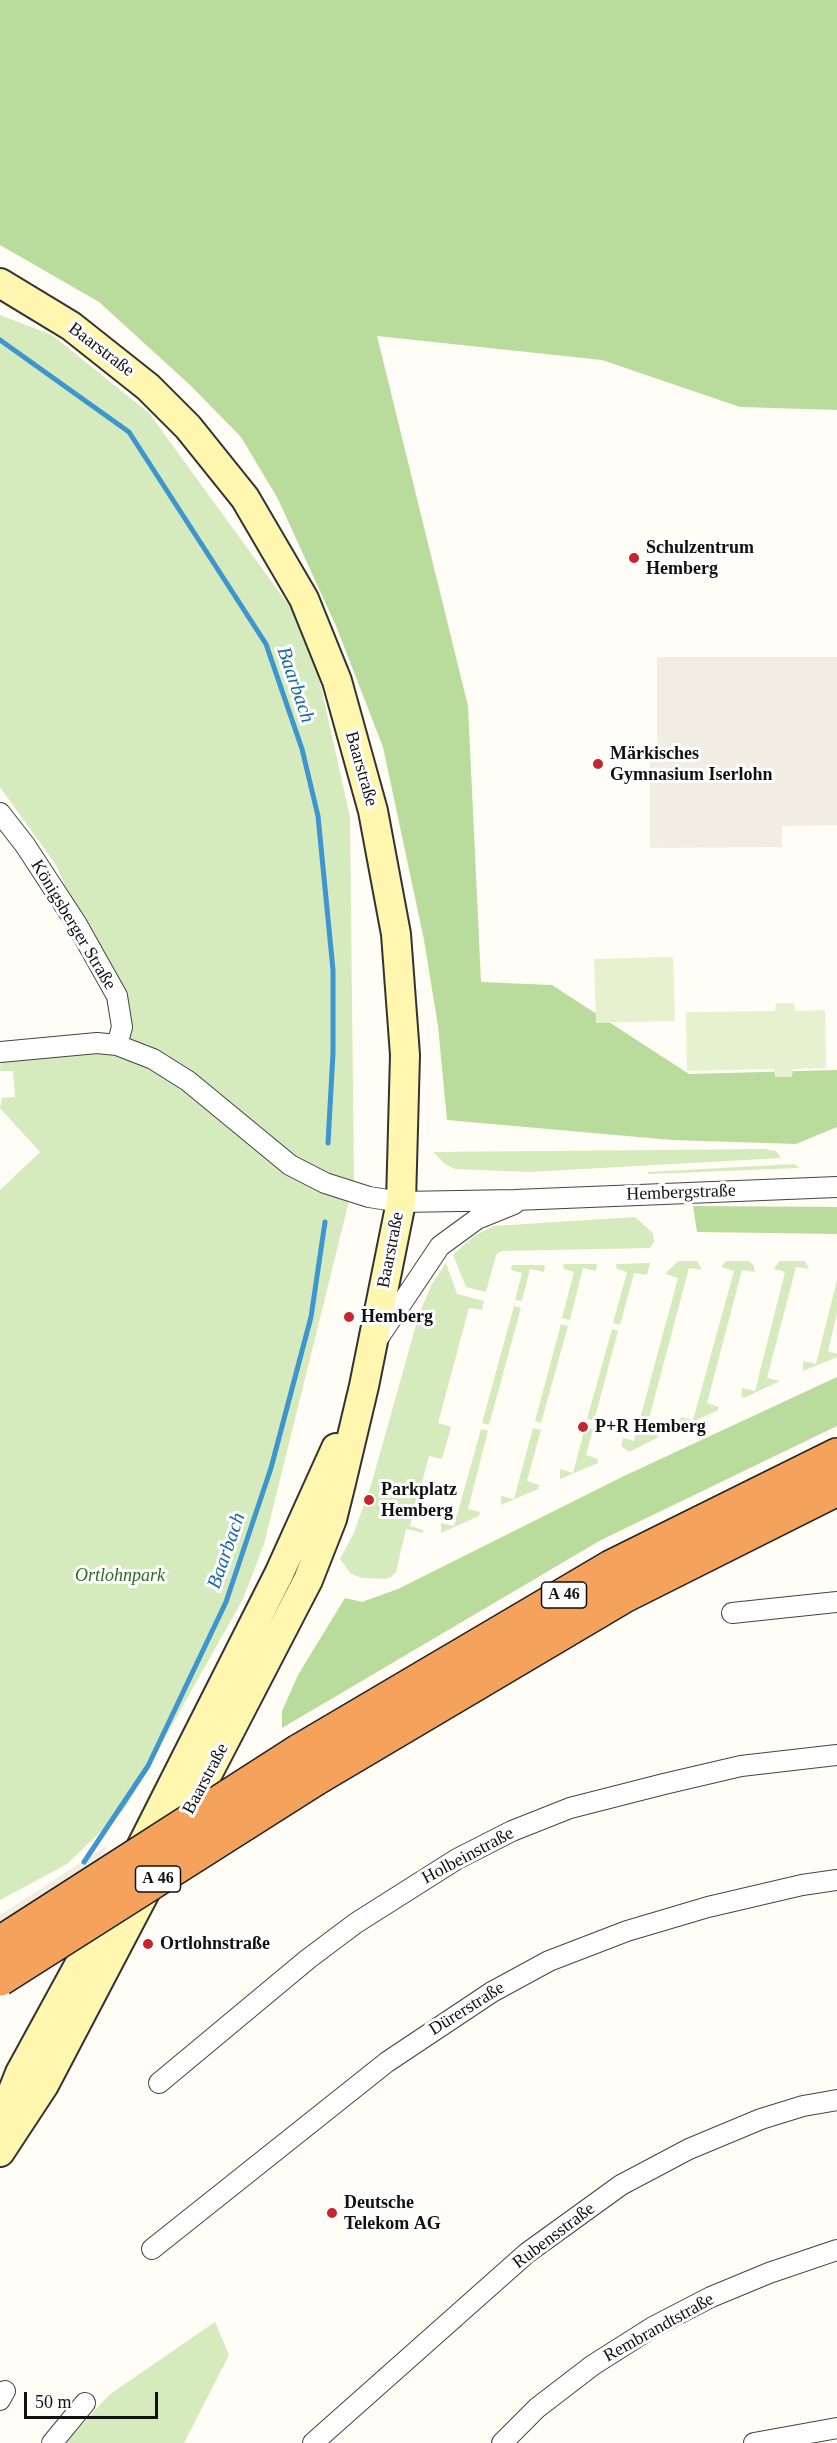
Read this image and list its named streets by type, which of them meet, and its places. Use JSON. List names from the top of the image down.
{
  "streets": {
    "highway": ["A 46"],
    "main road": ["Baarstraße"],
    "street": [
      "Königsberger Straße",
      "Hembergstraße",
      "Holbeinstraße",
      "Dürerstraße",
      "Rubensstraße",
      "Rembrandtstraße"
    ]
  },
  "crossings": [
    ["Baarstraße", "Hembergstraße"],
    ["Königsberger Straße", "Hembergstraße"]
  ],
  "water": ["Baarbach"],
  "parks": ["Ortlohnpark"],
  "places": [
    "Schulzentrum Hemberg",
    "Märkisches Gymnasium Iserlohn",
    "Hemberg",
    "P+R Hemberg",
    "Parkplatz Hemberg",
    "Ortlohnstraße",
    "Deutsche Telekom AG"
  ],
  "scale_bar": "50 m"
}
